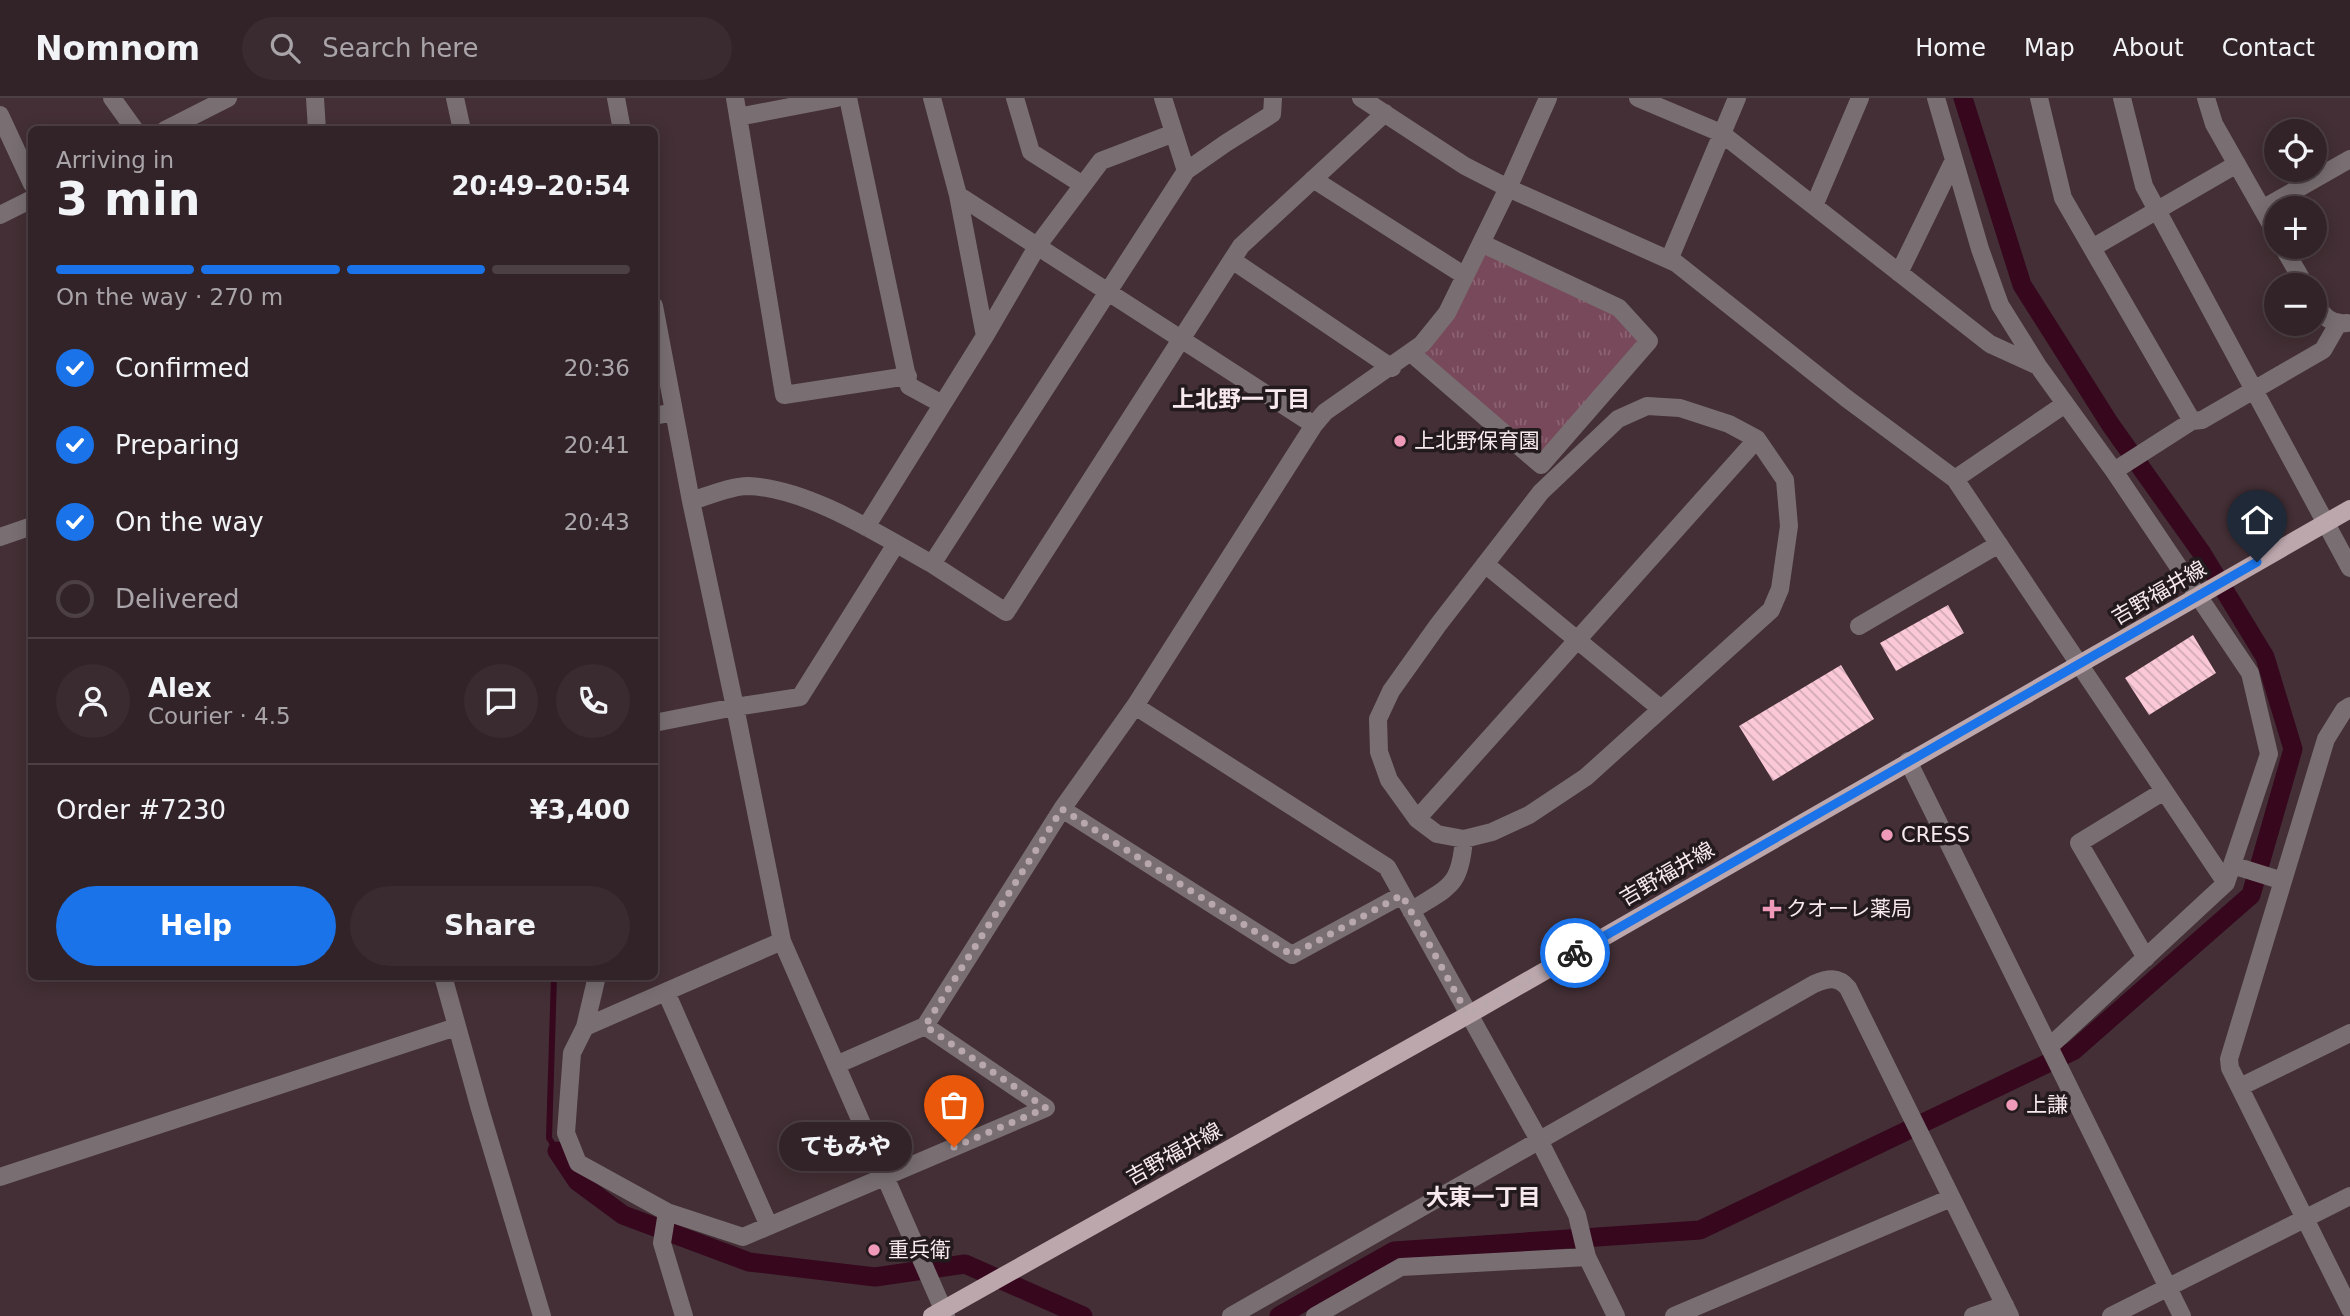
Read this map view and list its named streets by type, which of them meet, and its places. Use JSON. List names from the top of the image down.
{
  "streets": {
    "main road": ["吉野福井線"]
  },
  "districts": ["上北野一丁目", "大東一丁目"],
  "places": {
    "other": [
      "上北野保育園",
      "CRESS",
      "上謙",
      "てもみや",
      "重兵衛"
    ],
    "health": ["クオーレ薬局"]
  },
  "page": {
    "header": "Nomnom",
    "search": "Search here",
    "nav": [
      "Home",
      "Map",
      "About",
      "Contact"
    ],
    "map_buttons": ["+", "−"],
    "heading": ["3 min", "Arriving in", "20:49–20:54"],
    "panel": [
      "Alex",
      "Courier · 4.5",
      "Order #7230",
      "¥3,400"
    ],
    "bar": "On the way · 270 m",
    "list": [
      ["Confirmed", "20:36"],
      ["Preparing", "20:41"],
      ["On the way", "20:43"],
      "Delivered"
    ],
    "buttons": ["Help", "Share"],
    "bubble": "てもみや"
  }
}
